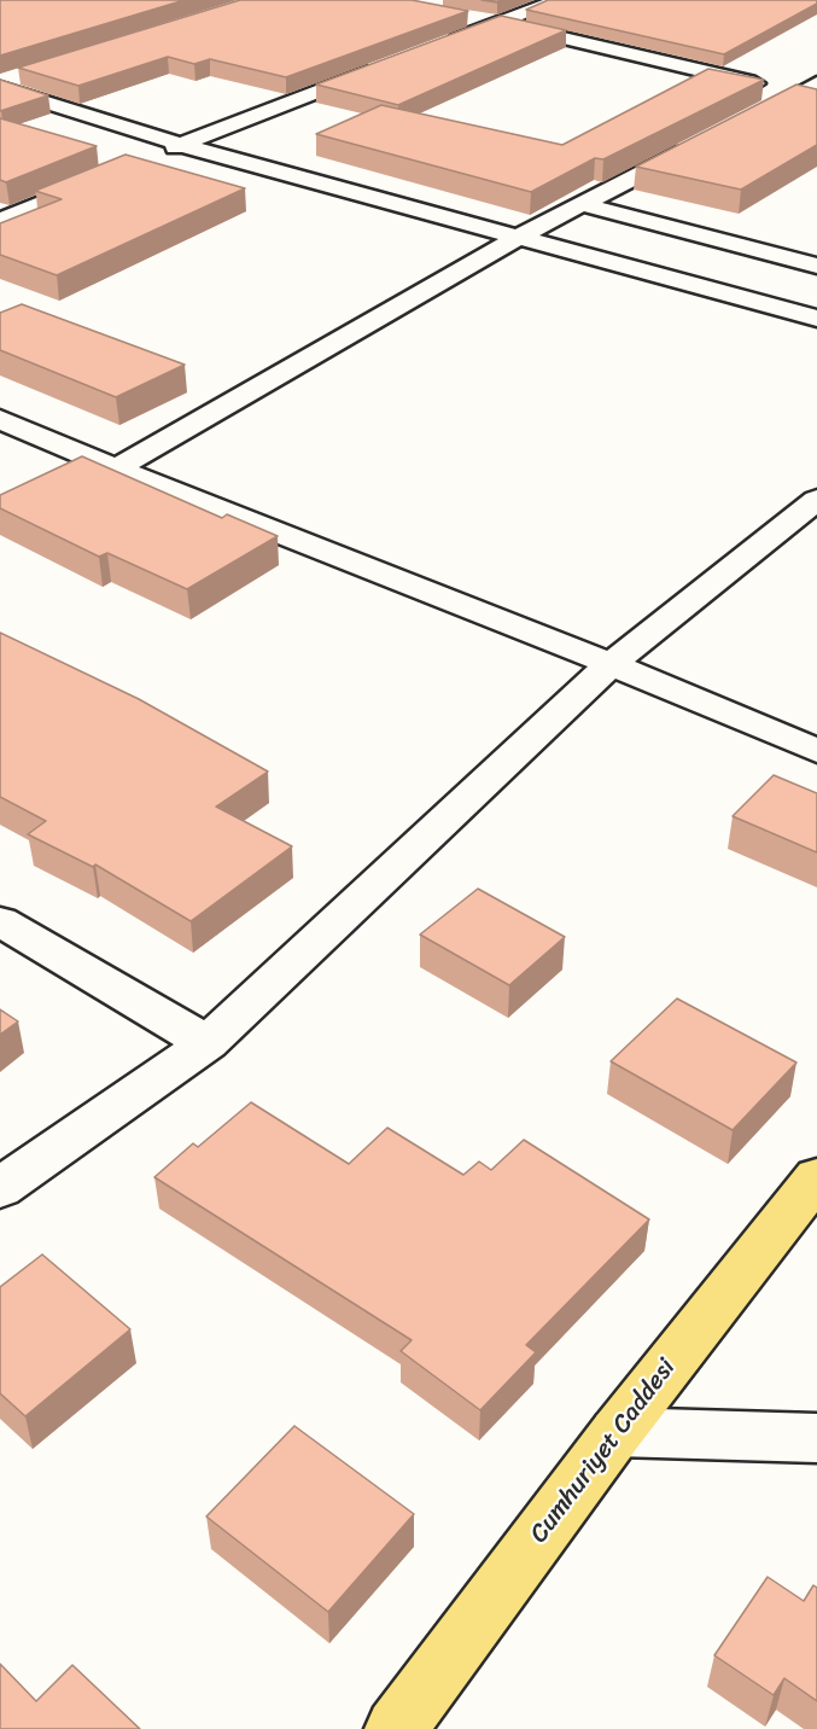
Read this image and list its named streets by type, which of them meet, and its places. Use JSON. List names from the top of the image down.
{
  "streets": {
    "main road": ["Cumhuriyet Caddesi"]
  }
}
